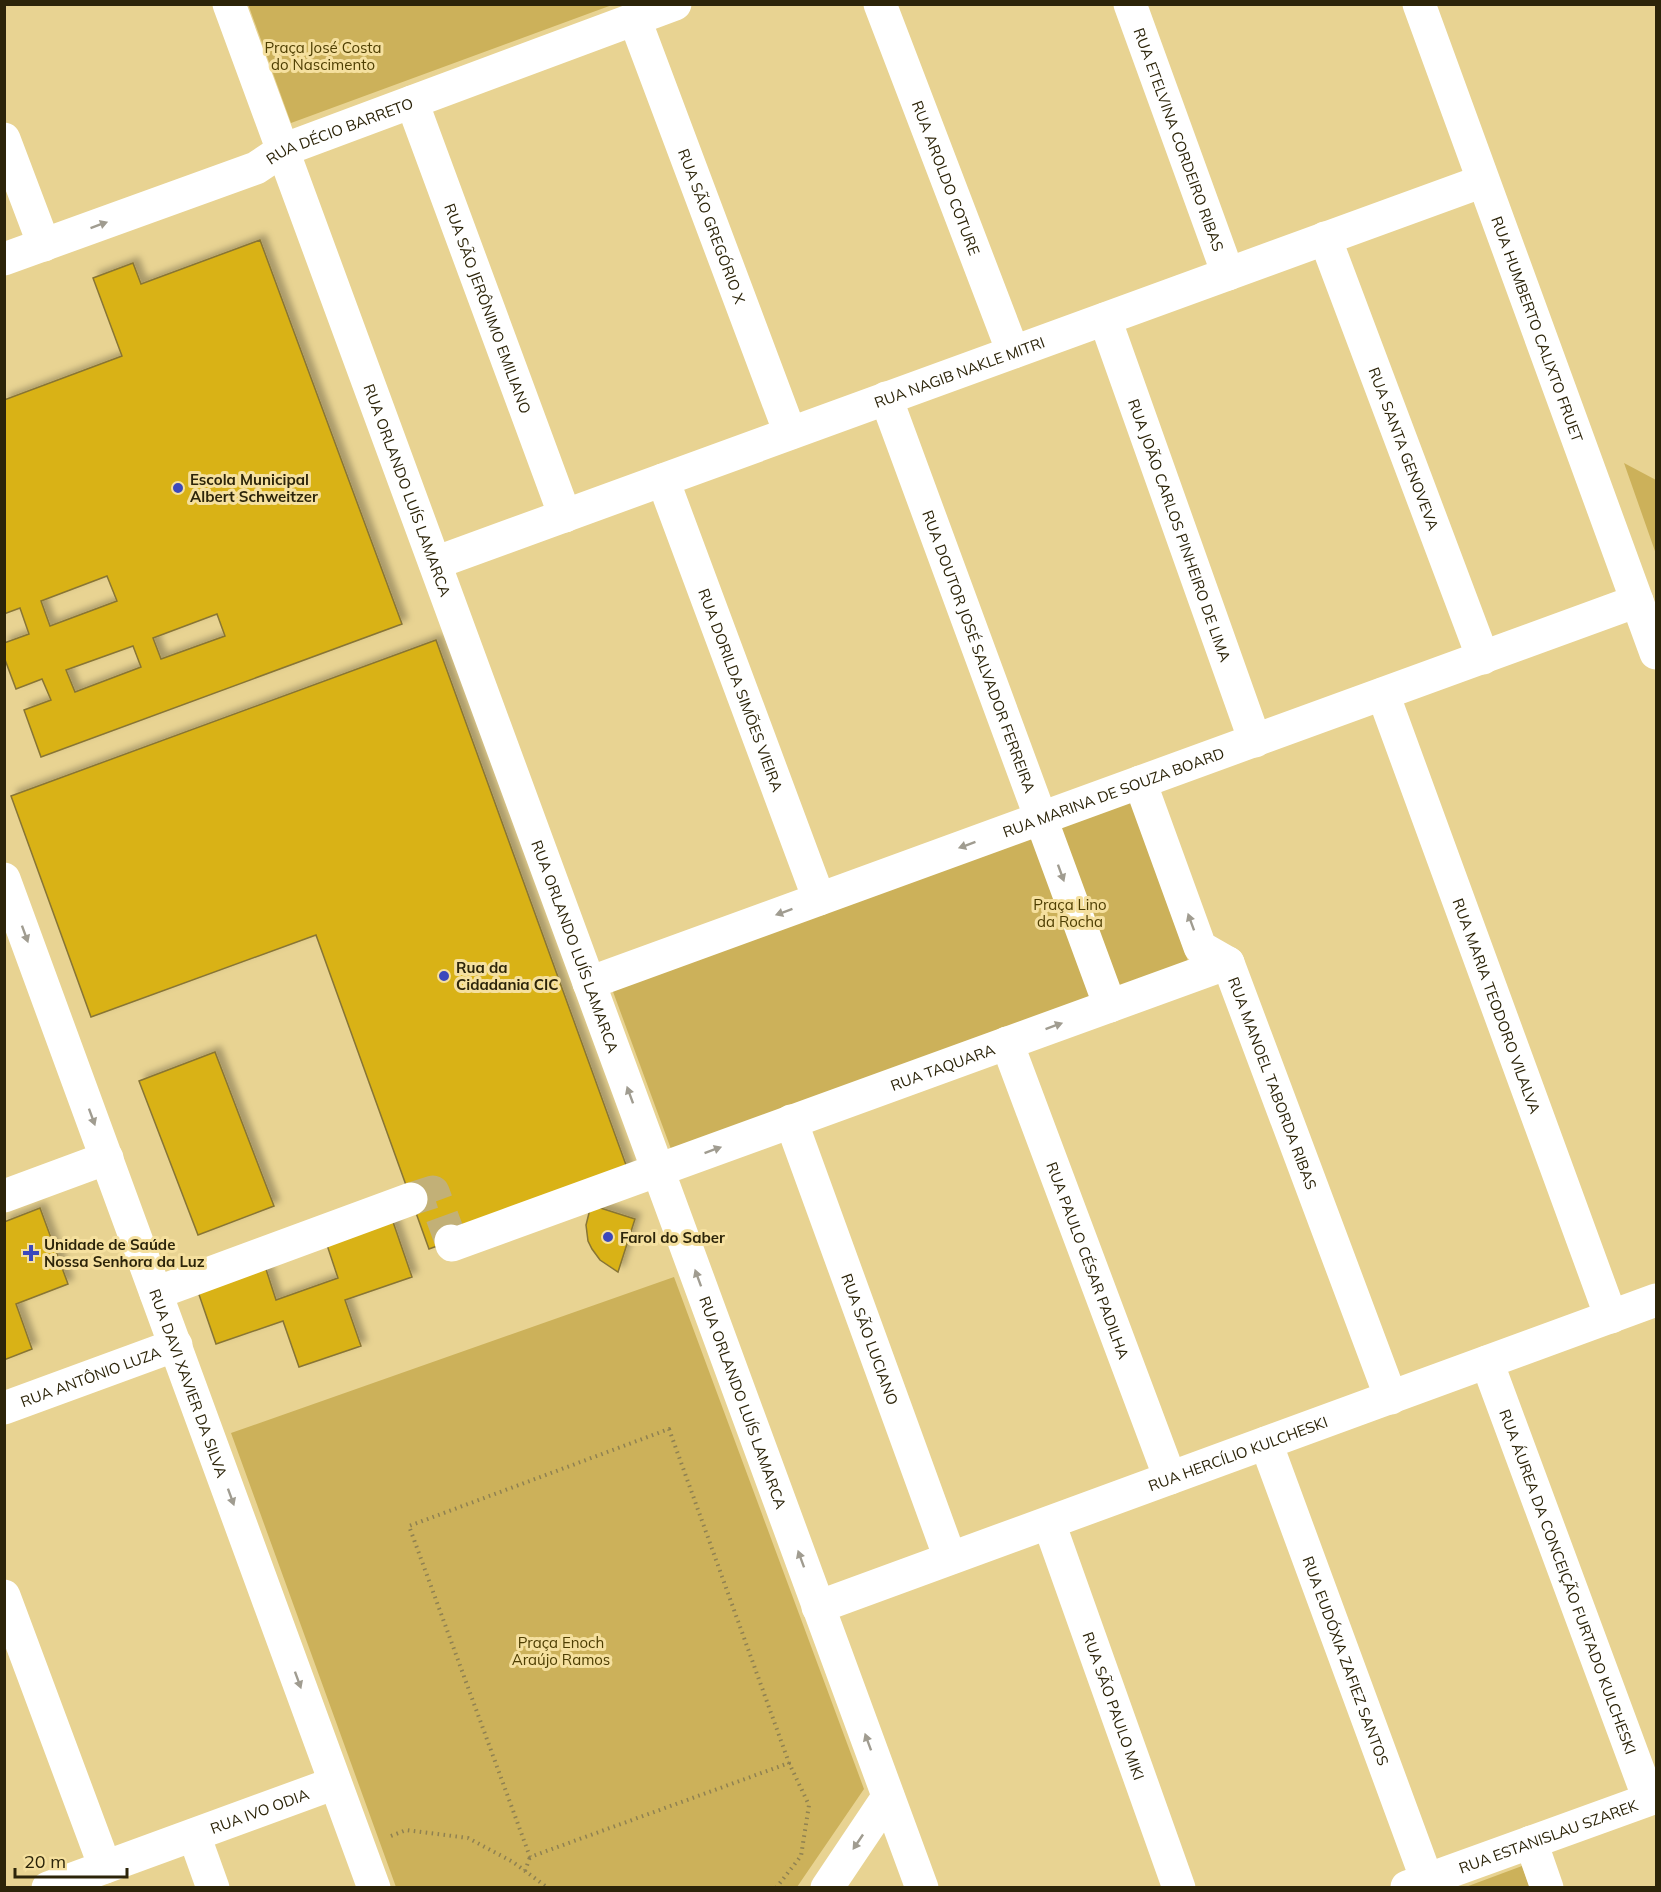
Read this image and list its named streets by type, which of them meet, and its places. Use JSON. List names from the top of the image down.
{
  "streets": {
    "street": [
      "RUA DÉCIO BARRETO",
      "RUA ETELVINA CORDEIRO RIBAS",
      "RUA AROLDO COTURE",
      "RUA SÃO GREGÓRIO X",
      "RUA SÃO JERÔNIMO EMILIANO",
      "RUA HUMBERTO CALIXTO FRUET",
      "RUA NAGIB NAKLE MITRI",
      "RUA SANTA GENOVEVA",
      "RUA ORLANDO LUÍS LAMARCA",
      "RUA JOÃO CARLOS PINHEIRO DE LIMA",
      "RUA DOUTOR JOSÉ SALVADOR FERREIRA",
      "RUA DORILDA SIMÕES VIEIRA",
      "RUA MARINA DE SOUZA BOARD",
      "RUA MARIA TEODORO VILALVA",
      "RUA TAQUARA",
      "RUA MANOEL TABORDA RIBAS",
      "RUA PAULO CÉSAR PADILHA",
      "RUA SÃO LUCIANO",
      "RUA ANTÔNIO LUZA",
      "RUA DAVI XAVIER DA SILVA",
      "RUA HERCÍLIO KULCHESKI",
      "RUA ÁUREA DA CONCEIÇÃO FURTADO KULCHESKI",
      "RUA EUDÓXIA ZAFIEZ SANTOS",
      "RUA SÃO PAULO MIKI",
      "RUA IVO ODIA",
      "RUA ESTANISLAU SZAREK"
    ]
  },
  "crossings": [
    ["RUA DÉCIO BARRETO", "RUA SÃO GREGÓRIO X"],
    ["RUA DÉCIO BARRETO", "RUA SÃO JERÔNIMO EMILIANO"],
    ["RUA DÉCIO BARRETO", "RUA ORLANDO LUÍS LAMARCA"],
    ["RUA ETELVINA CORDEIRO RIBAS", "RUA NAGIB NAKLE MITRI"],
    ["RUA AROLDO COTURE", "RUA NAGIB NAKLE MITRI"],
    ["RUA SÃO GREGÓRIO X", "RUA NAGIB NAKLE MITRI"],
    ["RUA SÃO JERÔNIMO EMILIANO", "RUA NAGIB NAKLE MITRI"],
    ["RUA HUMBERTO CALIXTO FRUET", "RUA NAGIB NAKLE MITRI"],
    ["RUA HUMBERTO CALIXTO FRUET", "RUA MARINA DE SOUZA BOARD"],
    ["RUA NAGIB NAKLE MITRI", "RUA SANTA GENOVEVA"],
    ["RUA NAGIB NAKLE MITRI", "RUA ORLANDO LUÍS LAMARCA"],
    ["RUA NAGIB NAKLE MITRI", "RUA JOÃO CARLOS PINHEIRO DE LIMA"],
    ["RUA NAGIB NAKLE MITRI", "RUA DOUTOR JOSÉ SALVADOR FERREIRA"],
    ["RUA NAGIB NAKLE MITRI", "RUA DORILDA SIMÕES VIEIRA"],
    ["RUA SANTA GENOVEVA", "RUA MARINA DE SOUZA BOARD"],
    ["RUA ORLANDO LUÍS LAMARCA", "RUA MARINA DE SOUZA BOARD"],
    ["RUA ORLANDO LUÍS LAMARCA", "RUA TAQUARA"],
    ["RUA ORLANDO LUÍS LAMARCA", "RUA HERCÍLIO KULCHESKI"],
    ["RUA JOÃO CARLOS PINHEIRO DE LIMA", "RUA MARINA DE SOUZA BOARD"],
    ["RUA DOUTOR JOSÉ SALVADOR FERREIRA", "RUA MARINA DE SOUZA BOARD"],
    ["RUA DOUTOR JOSÉ SALVADOR FERREIRA", "RUA TAQUARA"],
    ["RUA DORILDA SIMÕES VIEIRA", "RUA MARINA DE SOUZA BOARD"],
    ["RUA MARINA DE SOUZA BOARD", "RUA MARIA TEODORO VILALVA"],
    ["RUA MARINA DE SOUZA BOARD", "RUA MANOEL TABORDA RIBAS"],
    ["RUA MARIA TEODORO VILALVA", "RUA HERCÍLIO KULCHESKI"],
    ["RUA TAQUARA", "RUA MANOEL TABORDA RIBAS"],
    ["RUA TAQUARA", "RUA PAULO CÉSAR PADILHA"],
    ["RUA TAQUARA", "RUA SÃO LUCIANO"],
    ["RUA MANOEL TABORDA RIBAS", "RUA HERCÍLIO KULCHESKI"],
    ["RUA PAULO CÉSAR PADILHA", "RUA HERCÍLIO KULCHESKI"],
    ["RUA SÃO LUCIANO", "RUA HERCÍLIO KULCHESKI"],
    ["RUA ANTÔNIO LUZA", "RUA DAVI XAVIER DA SILVA"],
    ["RUA DAVI XAVIER DA SILVA", "RUA IVO ODIA"],
    ["RUA HERCÍLIO KULCHESKI", "RUA ÁUREA DA CONCEIÇÃO FURTADO KULCHESKI"],
    ["RUA HERCÍLIO KULCHESKI", "RUA EUDÓXIA ZAFIEZ SANTOS"],
    ["RUA HERCÍLIO KULCHESKI", "RUA SÃO PAULO MIKI"],
    ["RUA ÁUREA DA CONCEIÇÃO FURTADO KULCHESKI", "RUA ESTANISLAU SZAREK"],
    ["RUA EUDÓXIA ZAFIEZ SANTOS", "RUA ESTANISLAU SZAREK"]
  ],
  "one_way": [
    "RUA DÉCIO BARRETO",
    "RUA ORLANDO LUÍS LAMARCA",
    "RUA MARINA DE SOUZA BOARD",
    "RUA TAQUARA"
  ],
  "parks": ["Praça José Costa do Nascimento", "Praça Lino da Rocha", "Praça Enoch Araújo Ramos"],
  "places": {
    "other": ["Escola Municipal Albert Schweitzer", "Rua da Cidadania CIC", "Farol do Saber"],
    "health": ["Unidade de Saúde Nossa Senhora da Luz"]
  },
  "scale_bar": "20 m"
}
